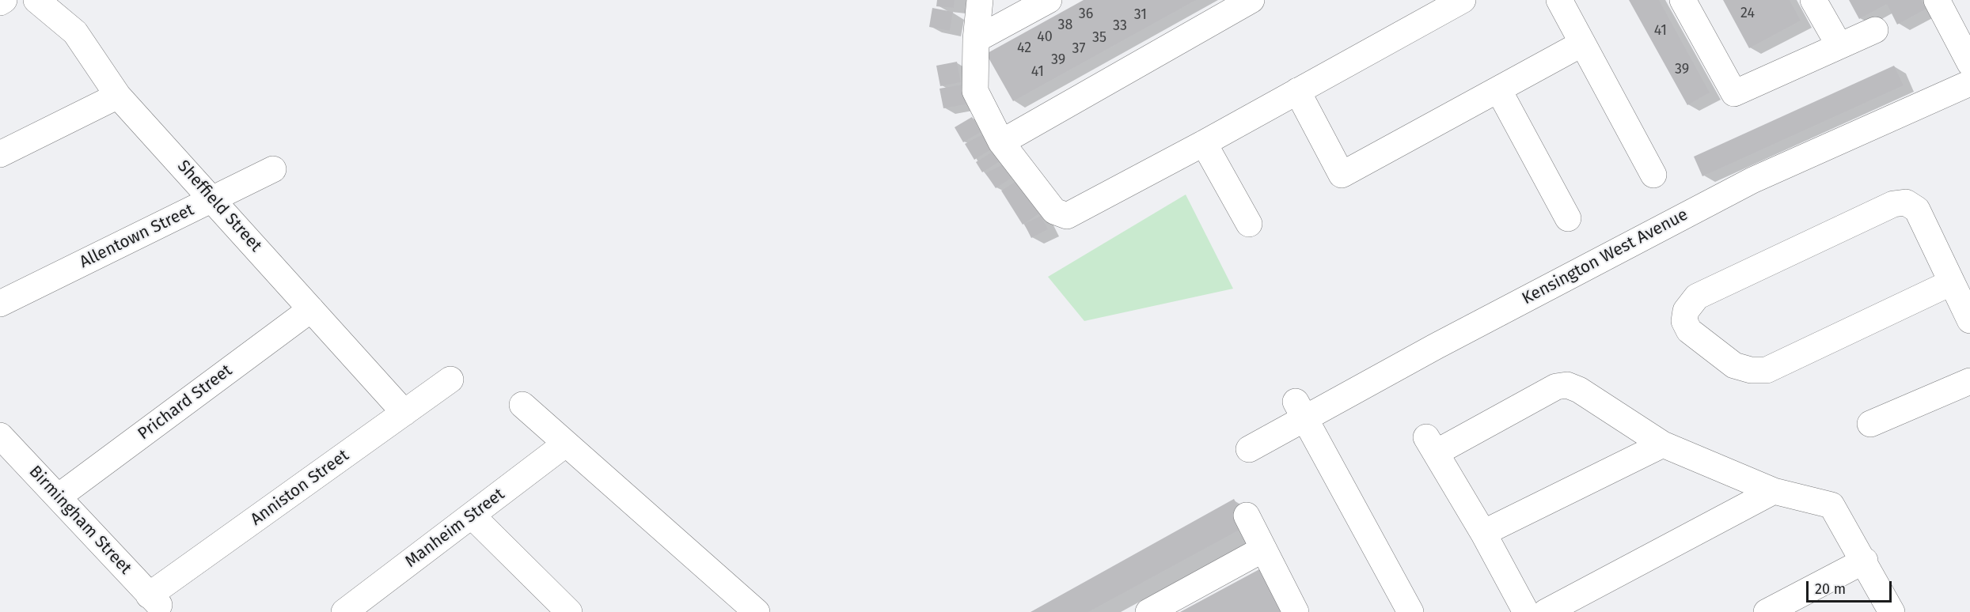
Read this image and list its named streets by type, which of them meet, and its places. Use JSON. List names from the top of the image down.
{
  "streets": {
    "street": [
      "Sheffield Street",
      "Allentown Street",
      "Kensington West Avenue",
      "Prichard Street",
      "Anniston Street",
      "Birmingham Street",
      "Manheim Street"
    ]
  },
  "crossings": [
    ["Sheffield Street", "Allentown Street"],
    ["Sheffield Street", "Prichard Street"],
    ["Sheffield Street", "Anniston Street"],
    ["Prichard Street", "Birmingham Street"],
    ["Anniston Street", "Birmingham Street"]
  ],
  "house_numbers": [
    "24",
    "36",
    "31",
    "38",
    "33",
    "41",
    "40",
    "35",
    "42",
    "37",
    "39",
    "39",
    "41"
  ],
  "scale_bar": "20 m"
}
